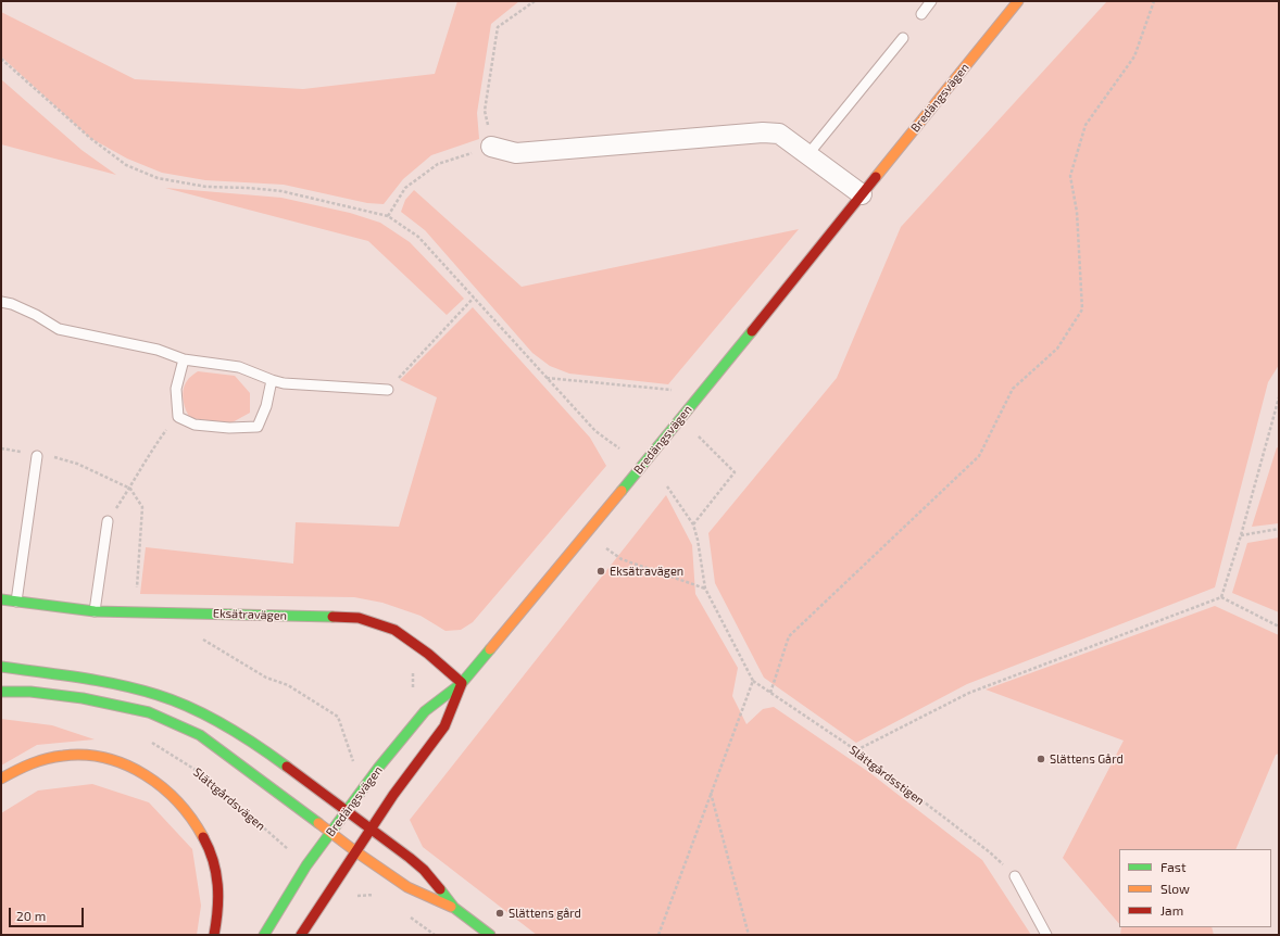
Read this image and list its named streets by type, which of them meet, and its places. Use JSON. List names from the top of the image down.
{
  "streets": {
    "street": ["Bredängsvägen", "Eksätravägen"],
    "path": ["Slättgårdsstigen", "Slättgårdsvägen"]
  },
  "crossings": [
    ["Bredängsvägen", "Eksätravägen"],
    ["Bredängsvägen", "Slättgårdsvägen"]
  ],
  "places": ["Eksätravägen", "Slättens Gård", "Slättens gård"],
  "legend": ["Fast", "Slow", "Jam"],
  "scale_bar": "20 m"
}
